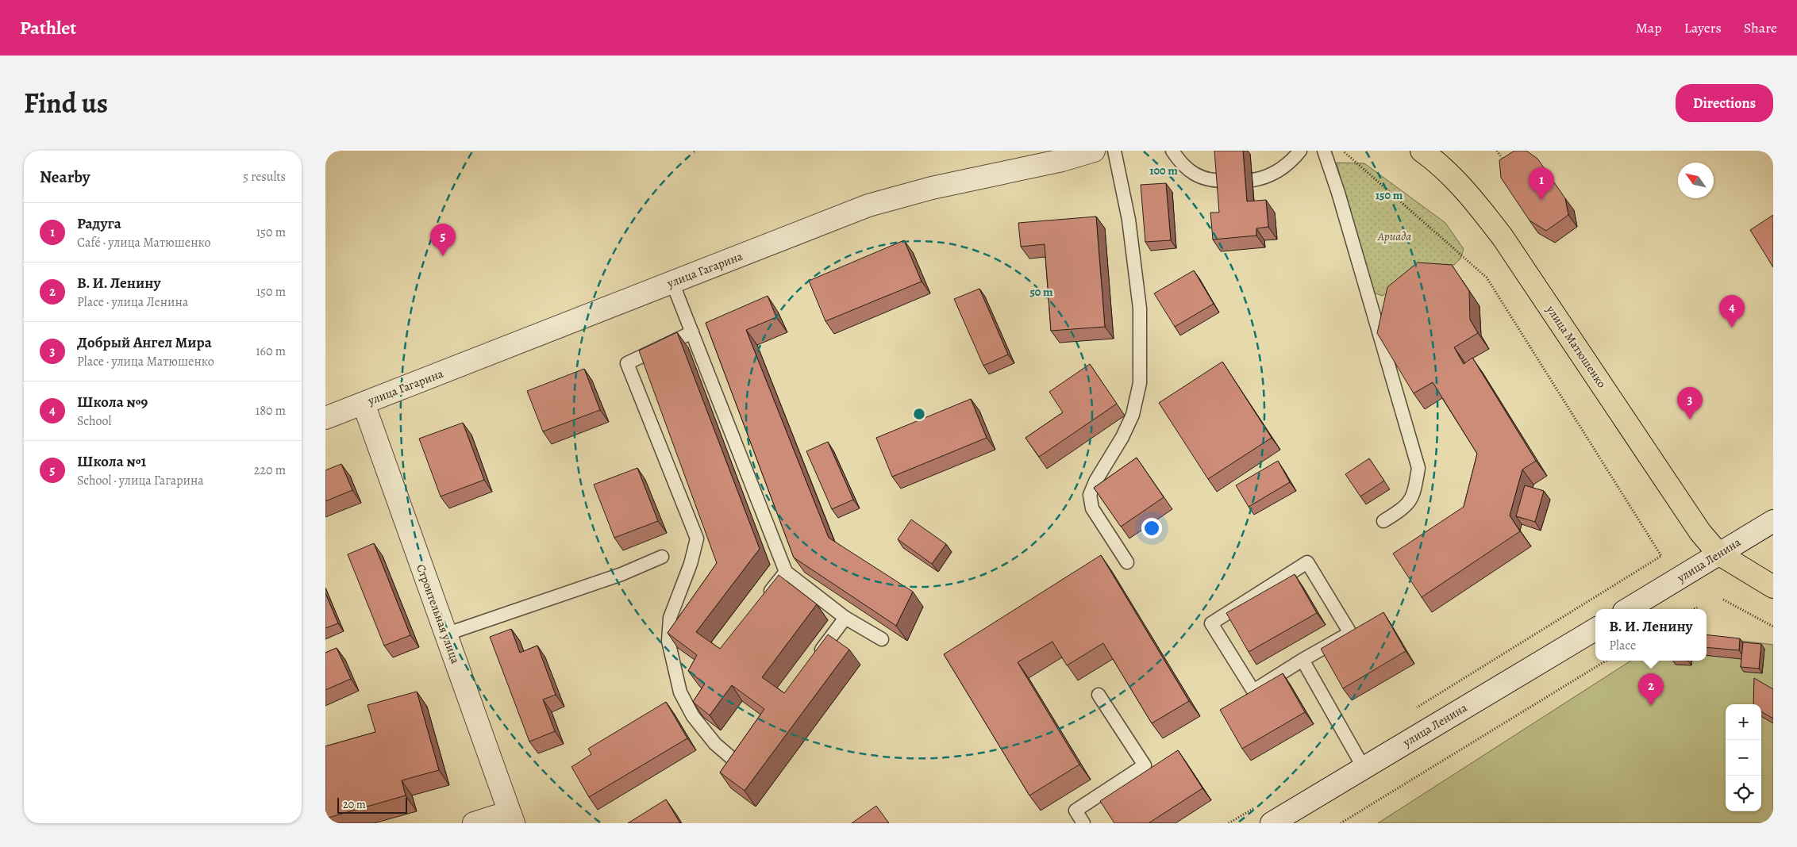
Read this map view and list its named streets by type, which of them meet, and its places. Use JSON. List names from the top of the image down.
{
  "streets": {
    "main road": ["улица Матюшенко"],
    "street": ["улица Гагарина", "улица Ленина", "Строительная улица"]
  },
  "crossings": [
    ["улица Гагарина", "Строительная улица"],
    ["улица Матюшенко", "улица Ленина"]
  ],
  "parks": ["Ариада"],
  "scale_bar": "20 m",
  "north": "top left",
  "page": {
    "header": "Pathlet",
    "nav": ["Map", "Layers", "Share"],
    "title": "Find us",
    "buttons": "Directions",
    "heading": ["Nearby", "5 results"],
    "pins": [
      "1",
      "5",
      "4",
      "3",
      "2"
    ],
    "list": [
      {
        "mark": "1",
        "name": "Радуга",
        "note": "Café · улица Матюшенко",
        "value": "150 m"
      },
      {
        "mark": "2",
        "name": "В. И. Ленину",
        "note": "Place · улица Ленина",
        "value": "150 m"
      },
      {
        "mark": "3",
        "name": "Добрый Ангел Мира",
        "note": "Place · улица Матюшенко",
        "value": "160 m"
      },
      {
        "mark": "4",
        "name": "Школа №9",
        "note": "School",
        "value": "180 m"
      },
      {
        "mark": "5",
        "name": "Школа №1",
        "note": "School · улица Гагарина",
        "value": "220 m"
      }
    ],
    "popup": ["В. И. Ленину", "Place"],
    "map_buttons": ["+", "−"],
    "scale": "20 m"
  },
  "rings": ["100 m", "150 m", "50 m"]
}
